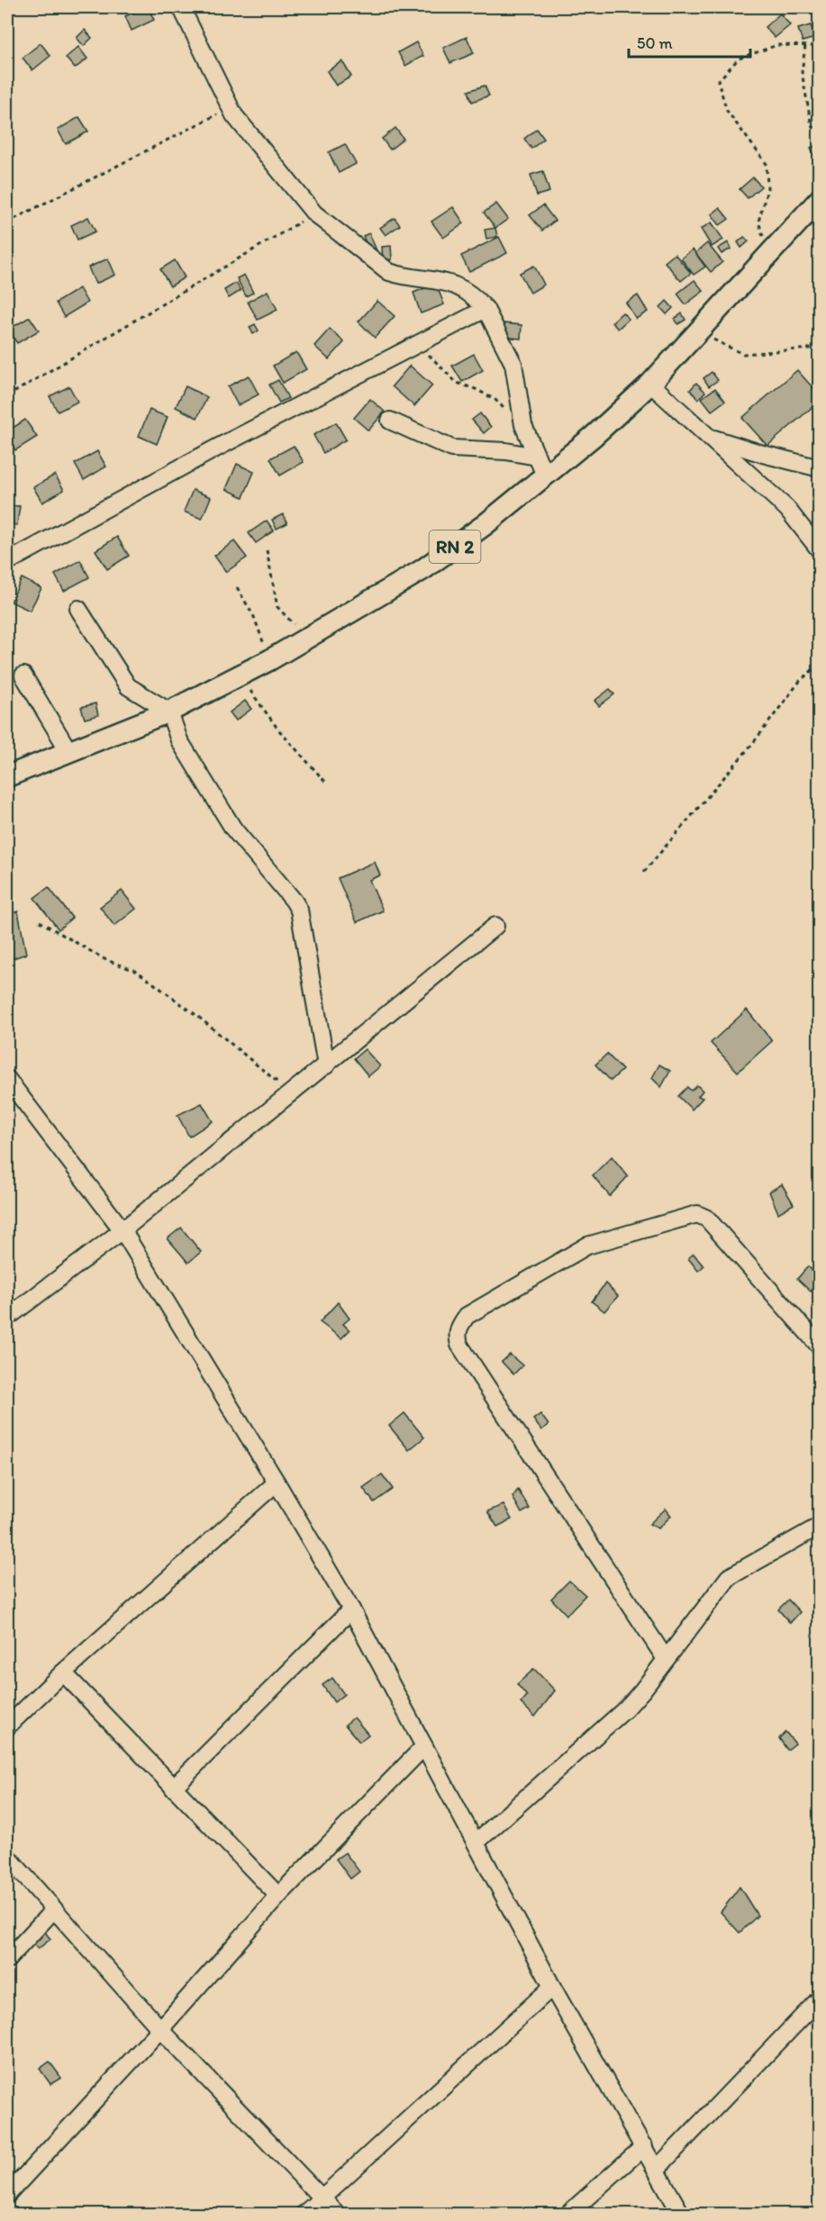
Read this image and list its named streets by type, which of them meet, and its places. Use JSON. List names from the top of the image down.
{
  "streets": {
    "main road": ["RN 2"]
  },
  "scale_bar": "50 m"
}
